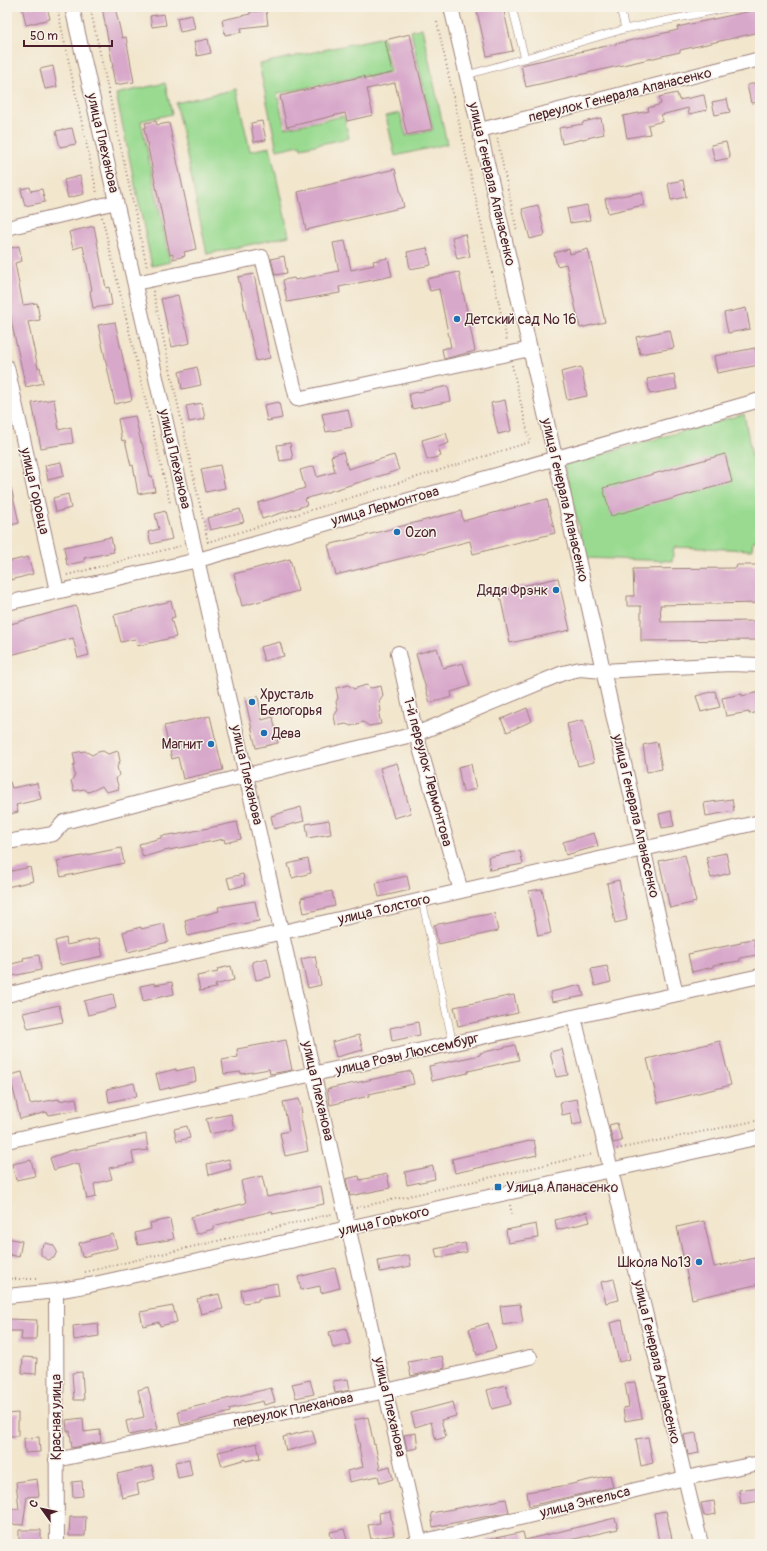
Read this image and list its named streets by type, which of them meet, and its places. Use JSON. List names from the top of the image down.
{
  "streets": {
    "street": [
      "переулок Генерала Апанасенко",
      "улица Плеханова",
      "улица Генерала Апанасенко",
      "улица Горовца",
      "улица Лермонтова",
      "1-й переулок Лермонтова",
      "улица Толстого",
      "улица Розы Люксембург",
      "улица Горького",
      "переулок Плеханова",
      "Красная улица",
      "улица Энгельса"
    ]
  },
  "crossings": [
    ["переулок Генерала Апанасенко", "улица Генерала Апанасенко"],
    ["улица Плеханова", "улица Лермонтова"],
    ["улица Плеханова", "улица Толстого"],
    ["улица Плеханова", "улица Розы Люксембург"],
    ["улица Плеханова", "улица Горького"],
    ["улица Плеханова", "переулок Плеханова"],
    ["улица Плеханова", "улица Энгельса"],
    ["улица Генерала Апанасенко", "улица Лермонтова"],
    ["улица Генерала Апанасенко", "улица Толстого"],
    ["улица Генерала Апанасенко", "улица Розы Люксембург"],
    ["улица Генерала Апанасенко", "улица Горького"],
    ["улица Генерала Апанасенко", "улица Энгельса"],
    ["улица Горовца", "улица Лермонтова"],
    ["1-й переулок Лермонтова", "улица Толстого"],
    ["улица Горького", "Красная улица"],
    ["переулок Плеханова", "Красная улица"]
  ],
  "places": {
    "other": [
      "Детский сад № 16",
      "Ozon",
      "Дядя Фрэнк",
      "Хрусталь Белогорья",
      "Дева",
      "Магнит",
      "Школа №13"
    ],
    "transit": ["Улица Апанасенко"]
  },
  "scale_bar": "50 m",
  "north": "top left"
}
